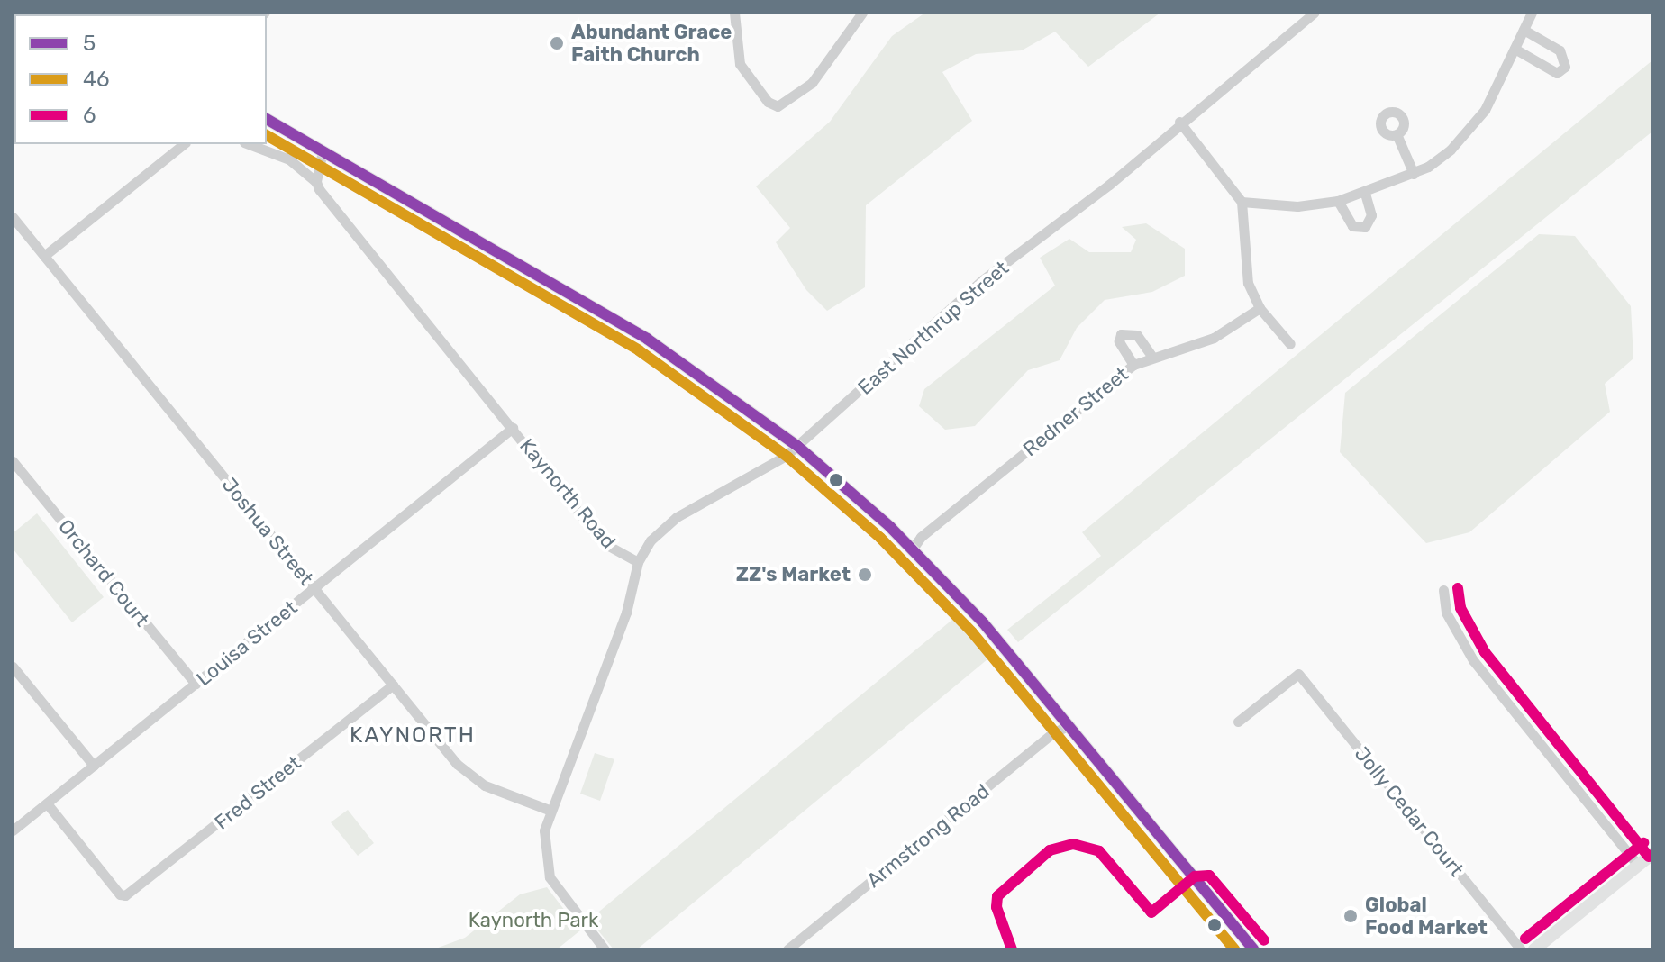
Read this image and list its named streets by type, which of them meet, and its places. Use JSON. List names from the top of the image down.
{
  "streets": {
    "street": [
      "East Northrup Street",
      "Redner Street",
      "Kaynorth Road",
      "Joshua Street",
      "Orchard Court",
      "Louisa Street",
      "Fred Street",
      "Jolly Cedar Court",
      "Armstrong Road"
    ]
  },
  "crossings": [
    ["East Northrup Street", "Kaynorth Road"],
    ["Kaynorth Road", "Joshua Street"],
    ["Kaynorth Road", "Louisa Street"],
    ["Joshua Street", "Louisa Street"],
    ["Joshua Street", "Fred Street"],
    ["Orchard Court", "Louisa Street"],
    ["Louisa Street", "Fred Street"]
  ],
  "districts": ["KAYNORTH"],
  "parks": ["Kaynorth Park"],
  "places": ["Abundant Grace Faith Church", "ZZ's Market", "Global Food Market"],
  "lines": ["transit line 5", "transit line 46", "transit line 6"],
  "legend": ["5", "46", "6"]
}
